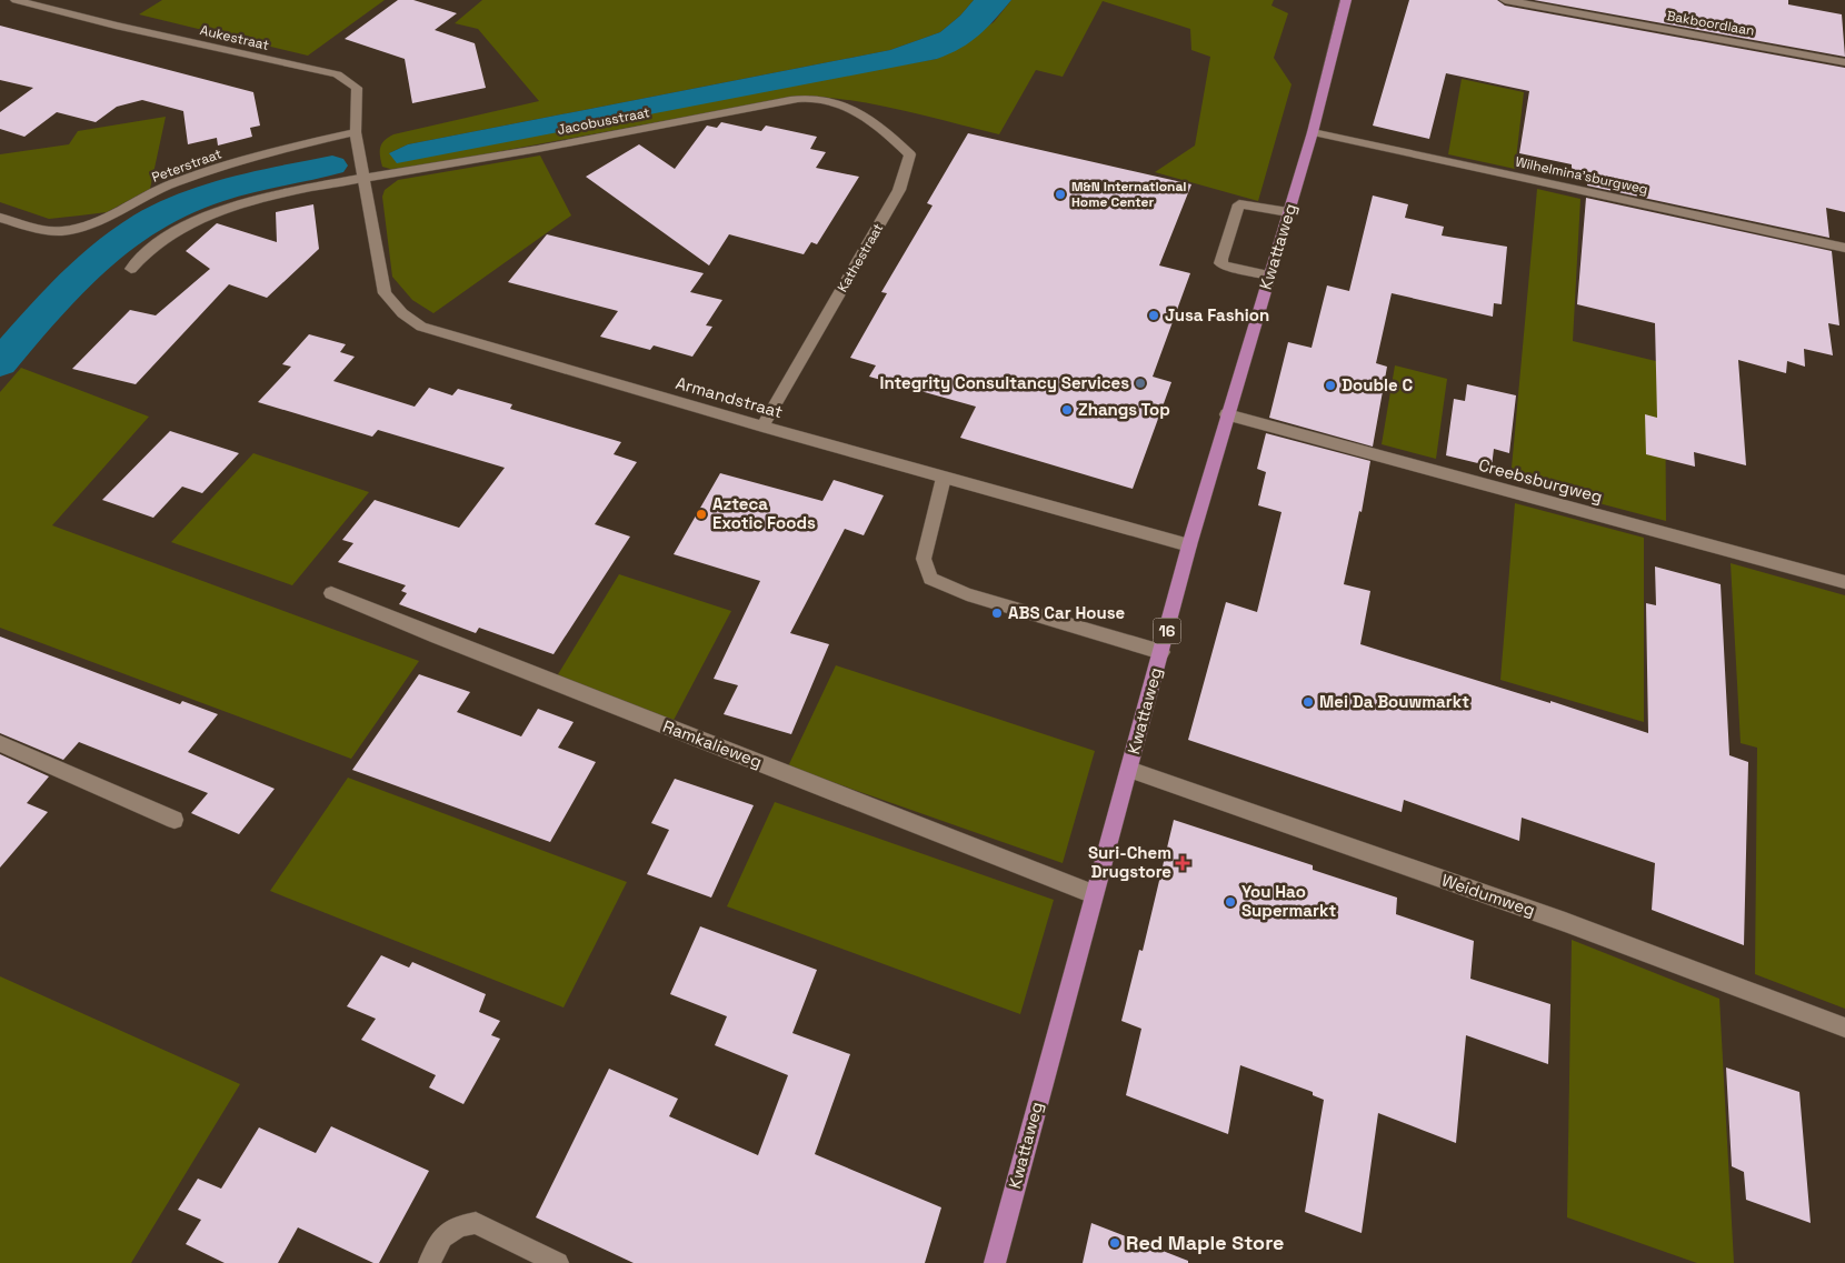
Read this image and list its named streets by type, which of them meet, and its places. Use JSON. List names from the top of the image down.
{
  "streets": {
    "main road": ["Kwattaweg", "16"],
    "street": [
      "Bakboordlaan",
      "Aukestraat",
      "Jacobusstraat",
      "Peterstraat",
      "Wilhelmina'sburgweg",
      "Kathestraat",
      "Armandstraat",
      "Creebsburgweg",
      "Ramkalieweg",
      "Weidumweg"
    ]
  },
  "crossings": [
    ["Aukestraat", "Jacobusstraat"],
    ["Aukestraat", "Peterstraat"],
    ["Aukestraat", "Armandstraat"],
    ["Jacobusstraat", "Kathestraat"],
    ["Jacobusstraat", "Armandstraat"],
    ["Wilhelmina'sburgweg", "Kwattaweg"],
    ["Kwattaweg", "Armandstraat"],
    ["Kwattaweg", "Creebsburgweg"],
    ["Kwattaweg", "Ramkalieweg"],
    ["Kwattaweg", "Weidumweg"],
    ["Kathestraat", "Armandstraat"]
  ],
  "places": {
    "other": [
      "M&N International Home Center",
      "Jusa Fashion",
      "Integrity Consultancy Services",
      "Double C",
      "Zhangs Top",
      "Azteca Exotic Foods",
      "ABS Car House",
      "Mei Da Bouwmarkt",
      "You Hao Supermarkt",
      "Red Maple Store"
    ],
    "health": ["Suri-Chem Drugstore"]
  }
}
